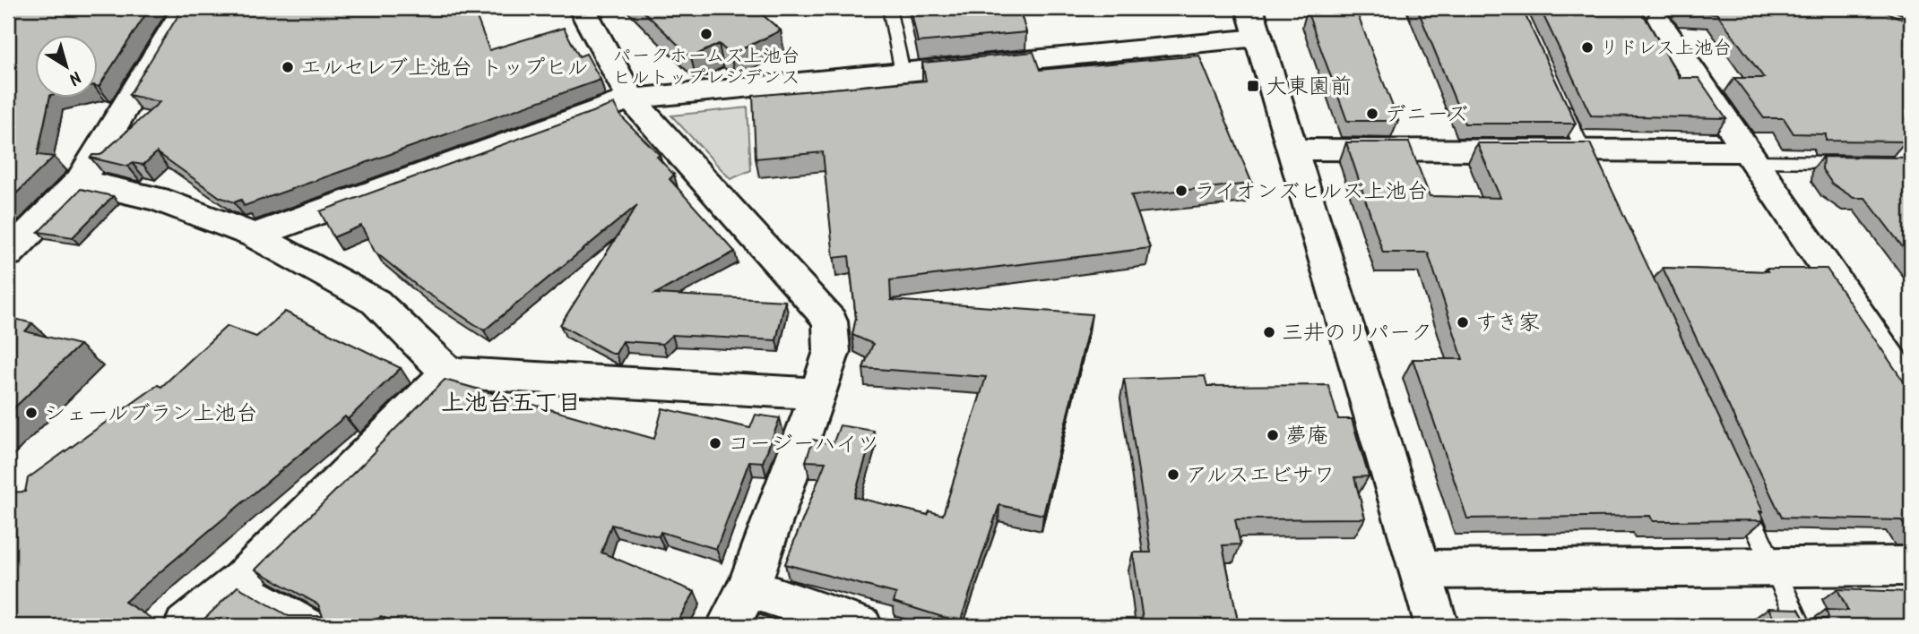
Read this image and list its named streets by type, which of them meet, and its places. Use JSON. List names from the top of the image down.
{
  "districts": ["上池台五丁目"],
  "places": {
    "other": [
      "パークホームズ上池台 ヒルトップレジデンス",
      "リドレス上池台",
      "エルセレブ上池台 トップヒル",
      "デニーズ",
      "ライオンズヒルズ上池台",
      "すき家",
      "三井のリパーク",
      "シェールブラン上池台",
      "夢庵",
      "コージーハイツ",
      "アルスエビサワ"
    ],
    "transit": ["大東園前"]
  },
  "north": "bottom right"
}
